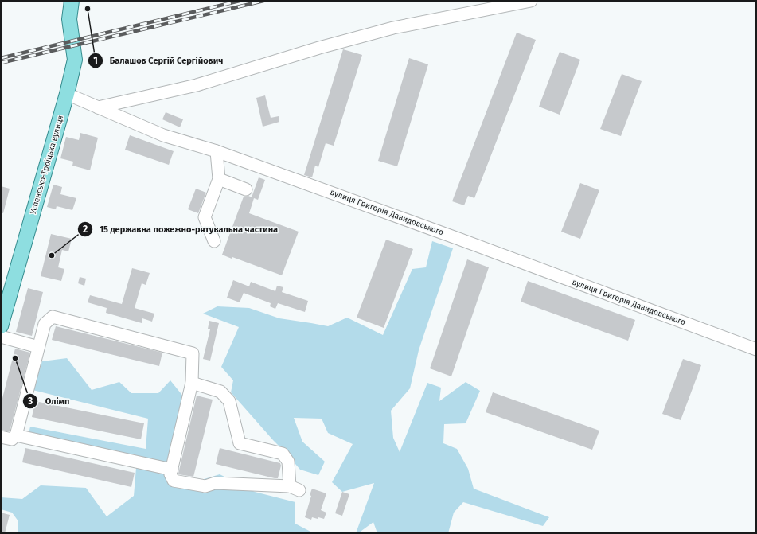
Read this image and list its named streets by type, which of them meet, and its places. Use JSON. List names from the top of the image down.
{
  "streets": {
    "main road": ["Успенсько-Троїцька вулиця"],
    "street": ["вулиця Григорія Давидовського"]
  },
  "crossings": [
    ["Успенсько-Троїцька вулиця", "вулиця Григорія Давидовського"]
  ],
  "places": ["Балашов Сергій Сергійович", "15 державна пожежно-рятувальна частина", "Олімп"]
}
